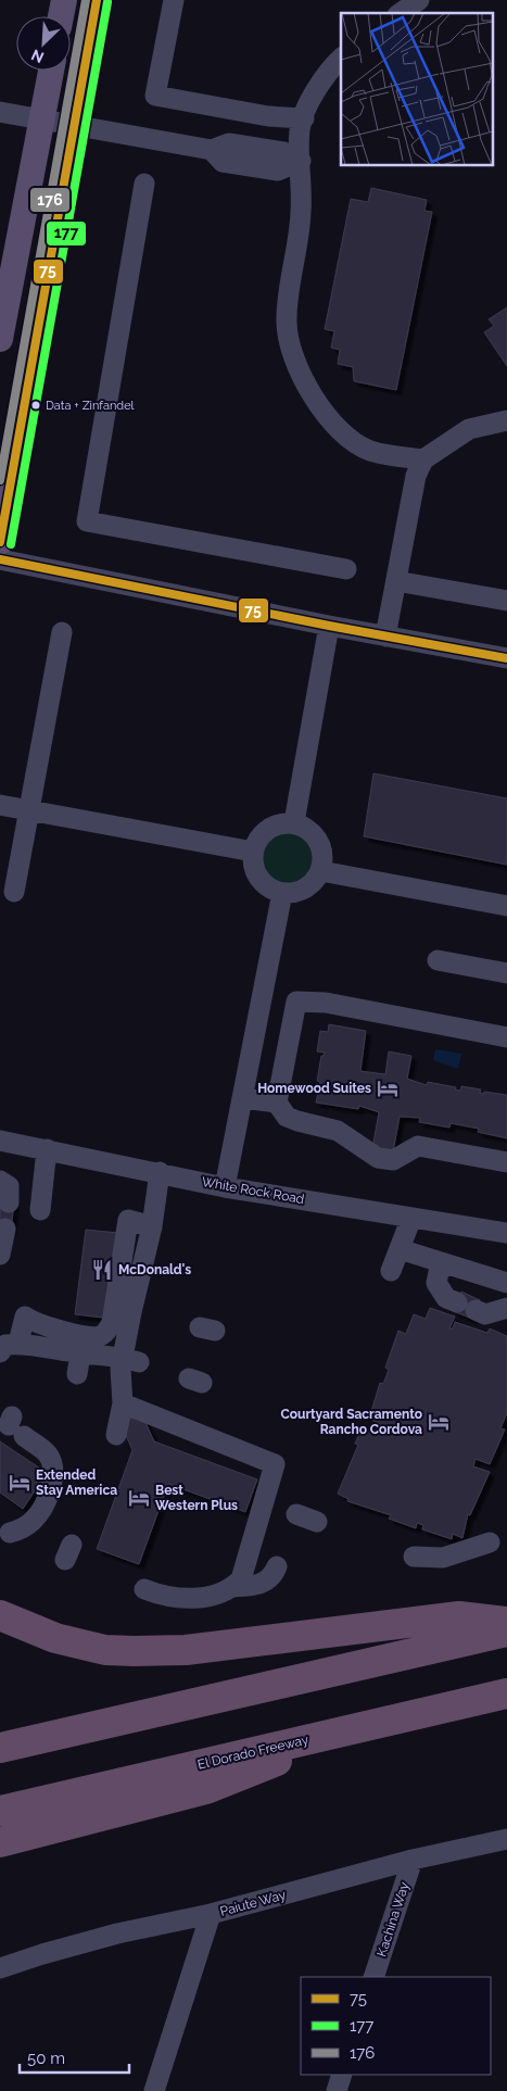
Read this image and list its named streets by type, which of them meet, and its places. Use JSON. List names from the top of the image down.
{
  "streets": {
    "highway": ["El Dorado Freeway"],
    "street": ["White Rock Road", "Paiute Way", "Kachina Way"]
  },
  "crossings": [
    ["Paiute Way", "Kachina Way"]
  ],
  "places": {
    "other": ["Data + Zinfandel"],
    "hotel": [
      "Homewood Suites",
      "Courtyard Sacramento Rancho Cordova",
      "Extended Stay America",
      "Best Western Plus"
    ],
    "restaurant": ["McDonald's"]
  },
  "lines": ["transit line 75", "transit line 176", "transit line 177"],
  "legend": ["75", "177", "176"],
  "scale_bar": "50 m",
  "north": "bottom left"
}
